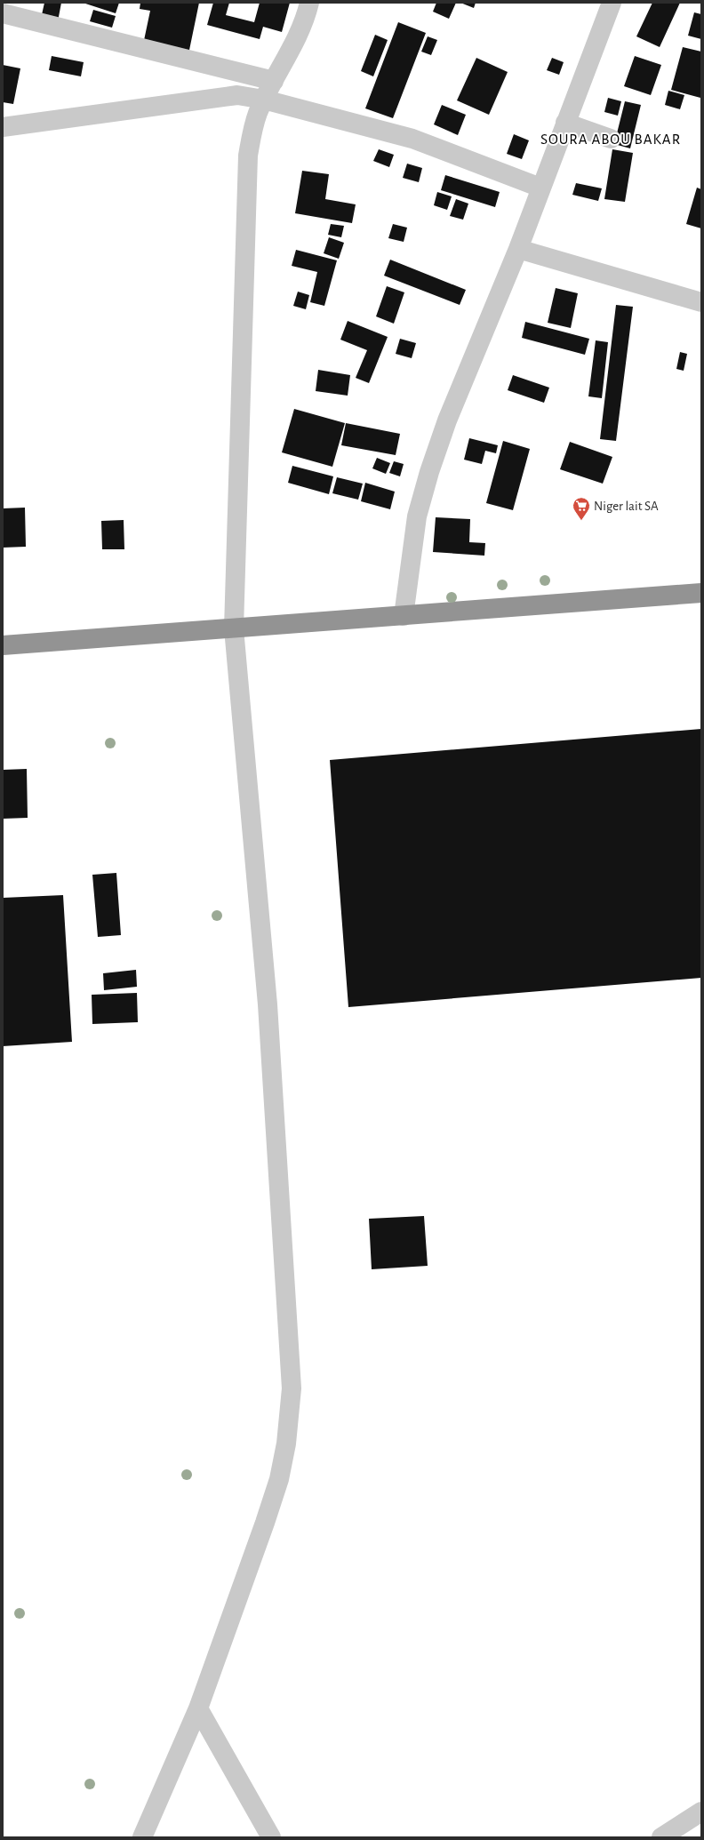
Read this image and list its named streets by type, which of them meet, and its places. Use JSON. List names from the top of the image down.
{
  "districts": ["SOURA ABOU BAKAR"],
  "places": {
    "supermarket": ["Niger lait SA"]
  }
}
